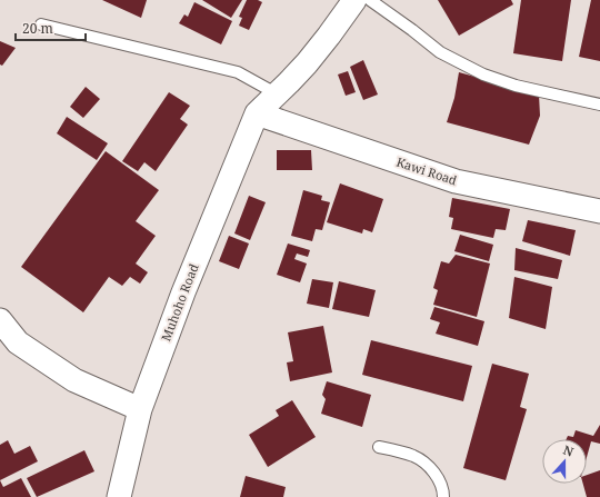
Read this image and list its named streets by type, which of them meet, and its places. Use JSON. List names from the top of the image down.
{
  "streets": {
    "street": ["Kawi Road", "Muhoho Road"]
  },
  "crossings": [
    ["Kawi Road", "Muhoho Road"]
  ],
  "scale_bar": "20 m",
  "north": "top"
}
